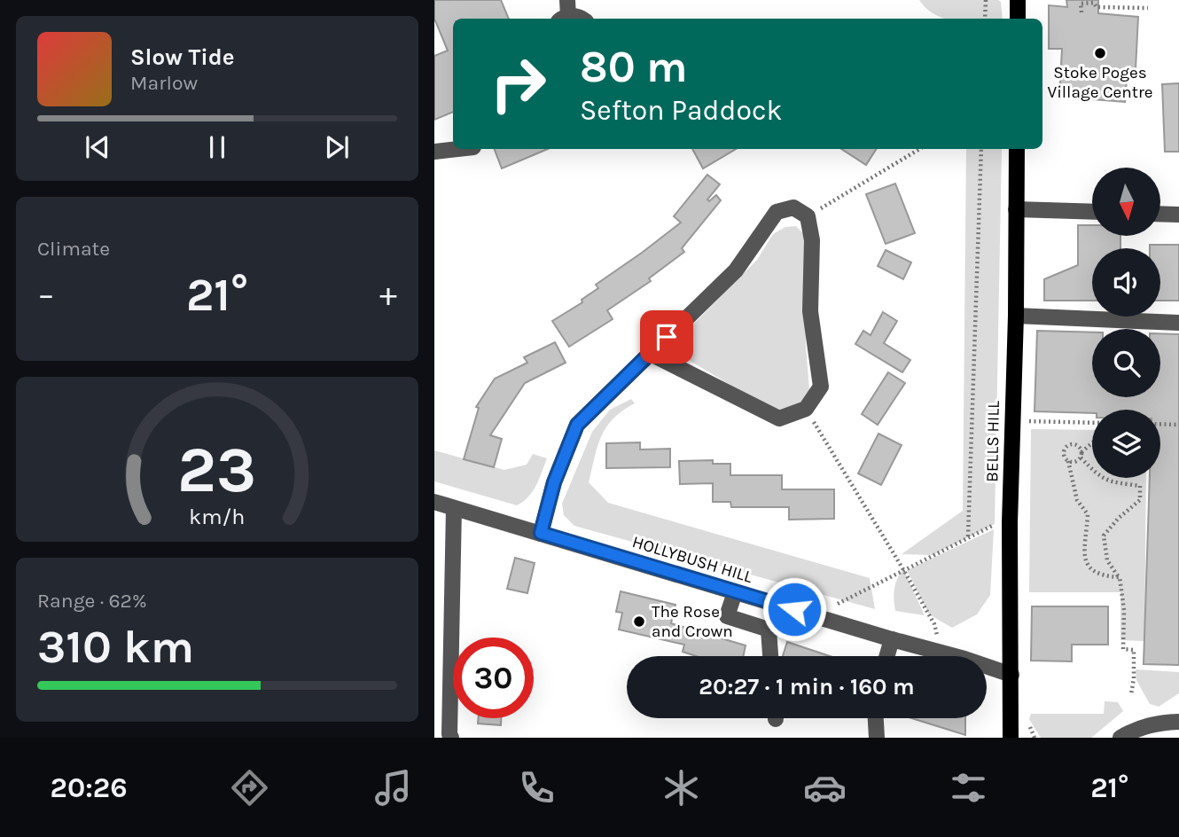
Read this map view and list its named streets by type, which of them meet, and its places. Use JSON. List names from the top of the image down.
{
  "streets": {
    "main road": ["BELLS HILL"],
    "street": ["HOLLYBUSH HILL"]
  },
  "crossings": [
    ["BELLS HILL", "HOLLYBUSH HILL"]
  ],
  "places": ["Stoke Poges Village Centre", "The Rose and Crown"],
  "north": "bottom",
  "page": {
    "turn": ["80 m", "Sefton Paddock"],
    "song": ["Slow Tide", "Marlow"],
    "tile": [
      "Climate",
      ["Range · 62%", "310 km"]
    ],
    "heat": ["−", "21°", "+"],
    "limit": "30",
    "trip": "20:27 · 1 min · 160 m",
    "tabs": ["20:26", "21°"],
    "gauge": ["23", "km/h"]
  }
}
